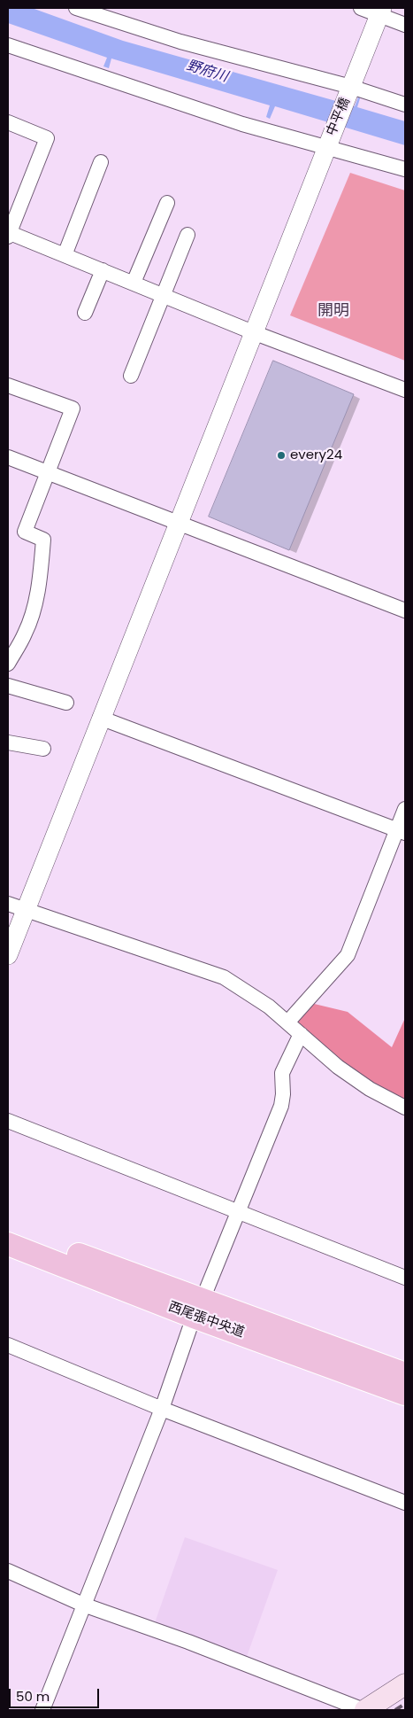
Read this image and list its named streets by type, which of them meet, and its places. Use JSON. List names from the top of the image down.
{
  "streets": {
    "main road": ["西尾張中央道"],
    "street": ["中平橋"]
  },
  "districts": ["開明"],
  "water": ["野府川"],
  "places": ["every24"],
  "scale_bar": "50 m"
}
